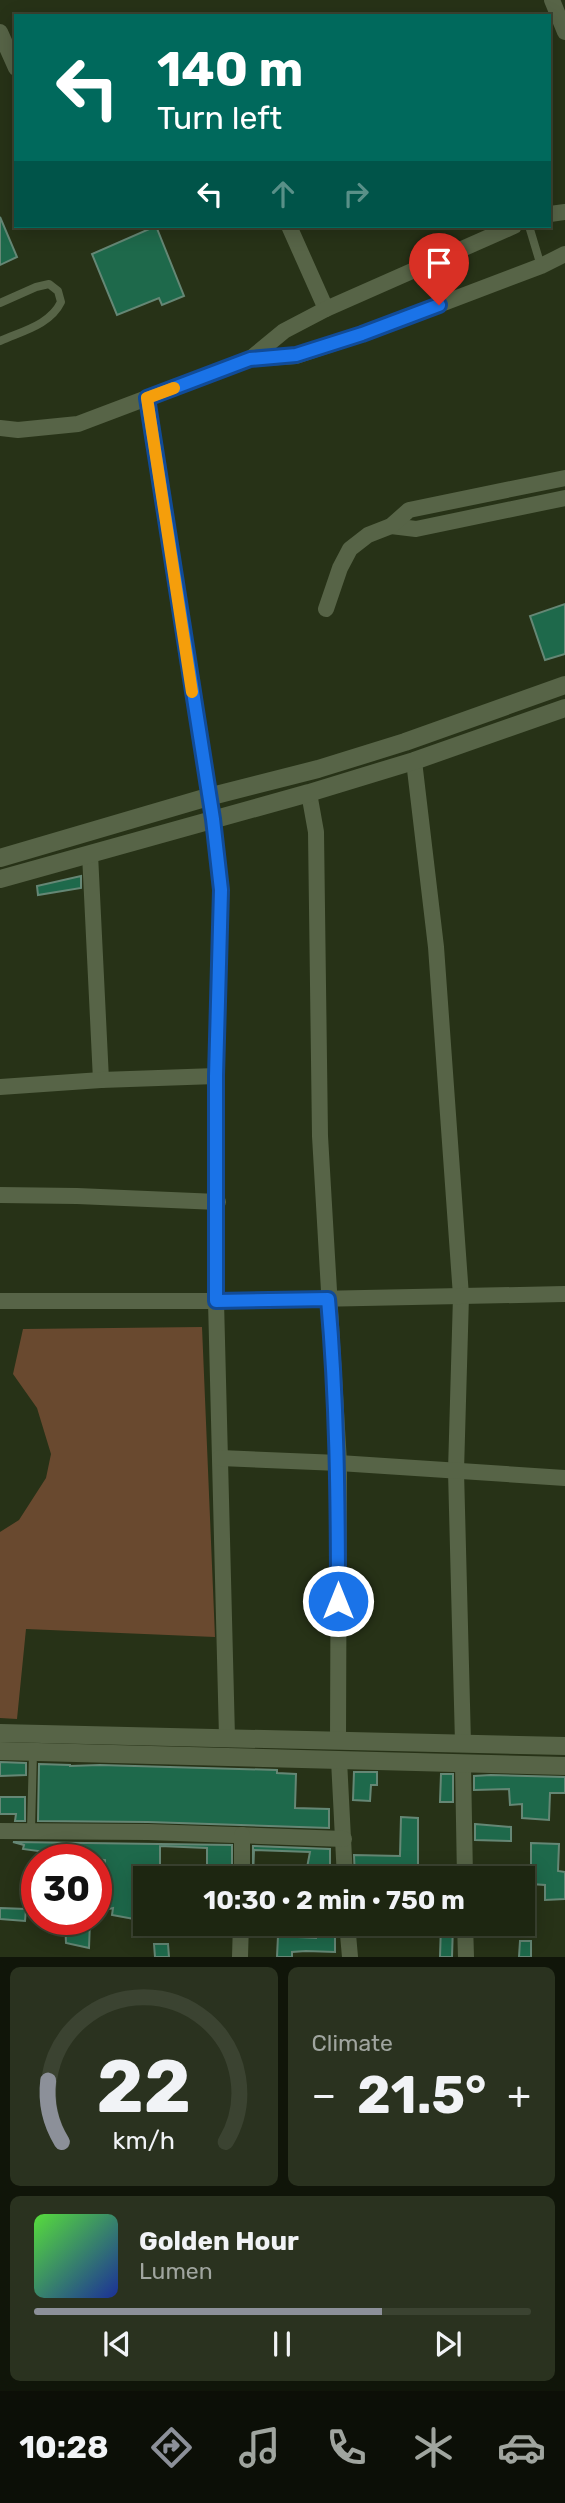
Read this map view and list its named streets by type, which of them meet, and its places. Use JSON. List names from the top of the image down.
{
  "page": {
    "turn": ["140 m", "Turn left"],
    "limit": "30",
    "trip": "10:30 · 2 min · 750 m",
    "tile": "Climate",
    "heat": ["−", "21.5°", "+"],
    "song": ["Golden Hour", "Lumen"],
    "tabs": "10:28",
    "gauge": ["22", "km/h"]
  }
}
